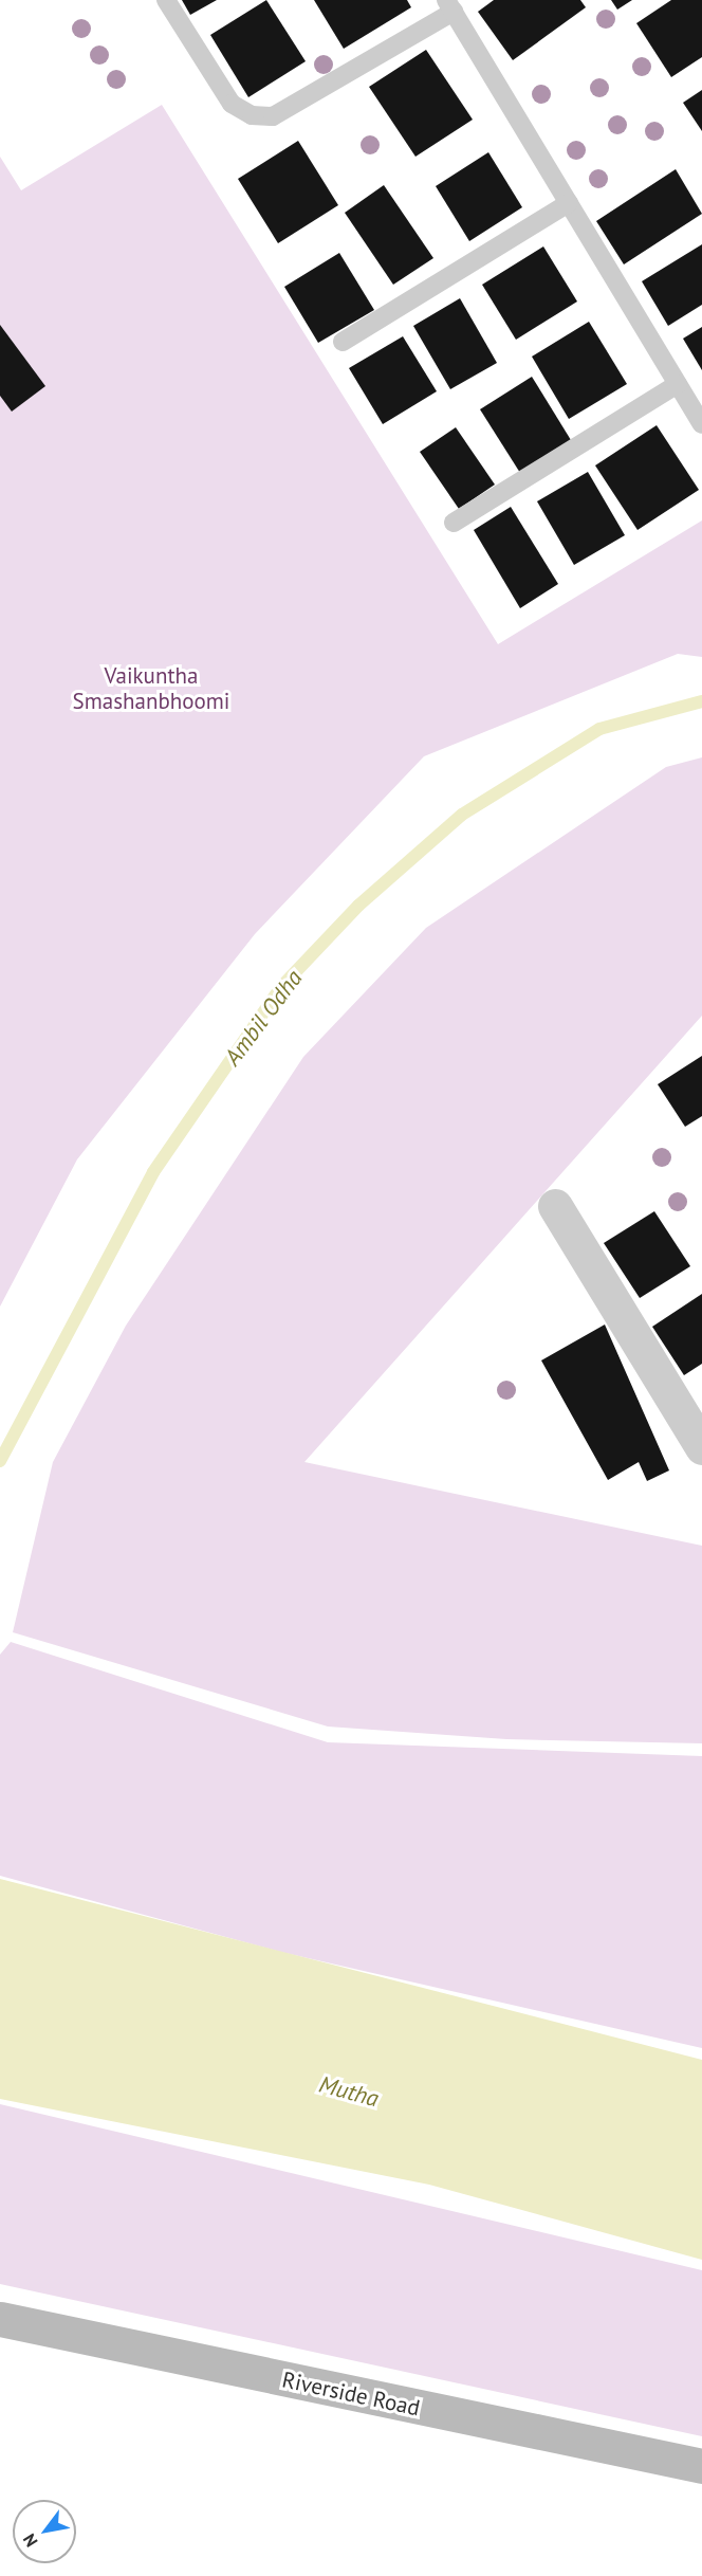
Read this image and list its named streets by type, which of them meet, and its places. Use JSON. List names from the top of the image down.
{
  "streets": {
    "street": ["Riverside Road"]
  },
  "water": ["Ambil Odha", "Mutha"],
  "parks": ["Vaikuntha Smashanbhoomi"],
  "north": "bottom left"
}
